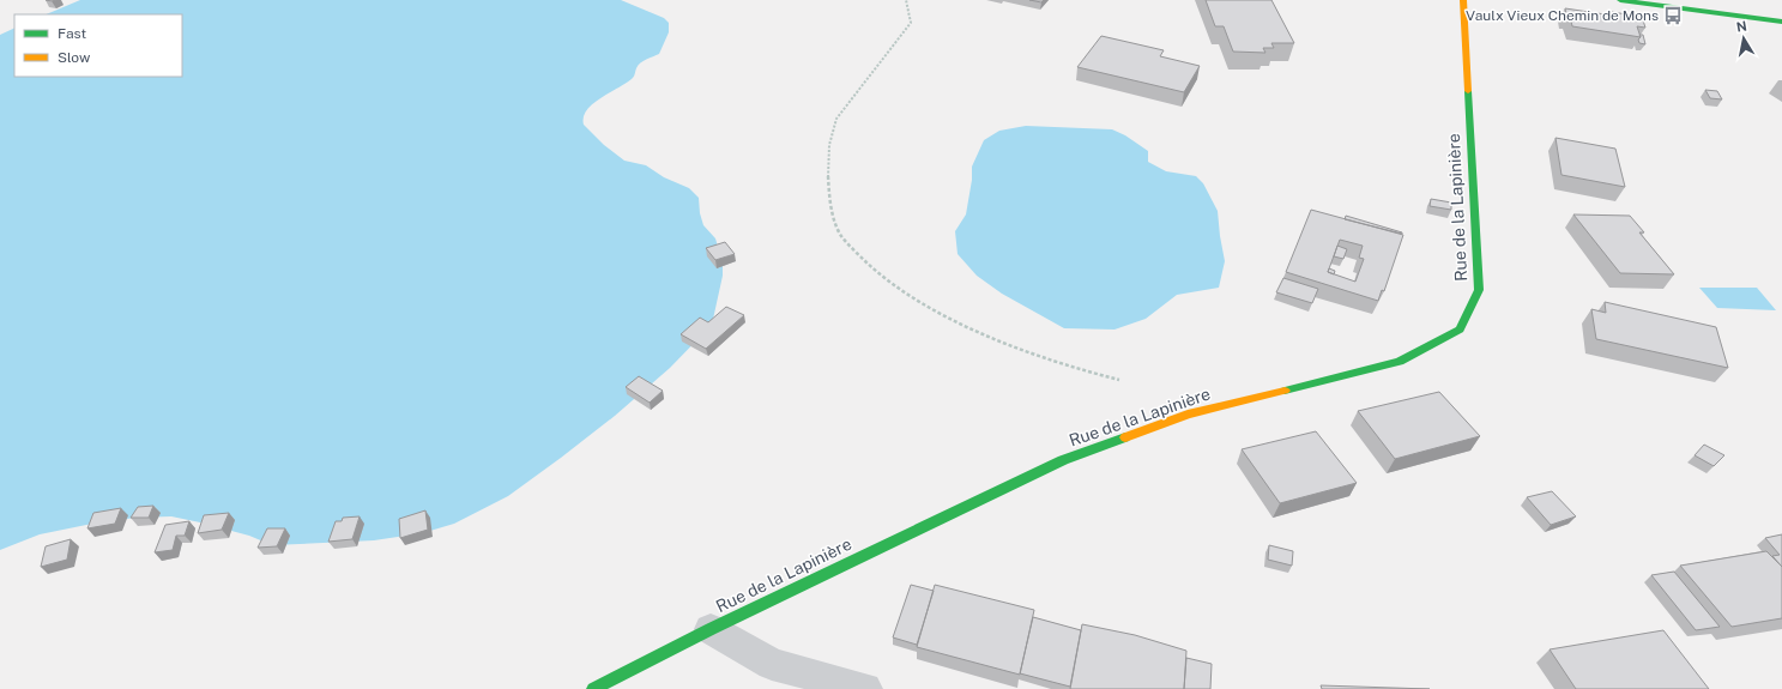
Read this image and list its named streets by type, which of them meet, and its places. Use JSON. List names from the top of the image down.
{
  "streets": {
    "street": ["Rue de la Lapinière"]
  },
  "places": {
    "bus stop": ["Vaulx Vieux Chemin de Mons"]
  },
  "legend": ["Fast", "Slow"],
  "north": "top"
}
